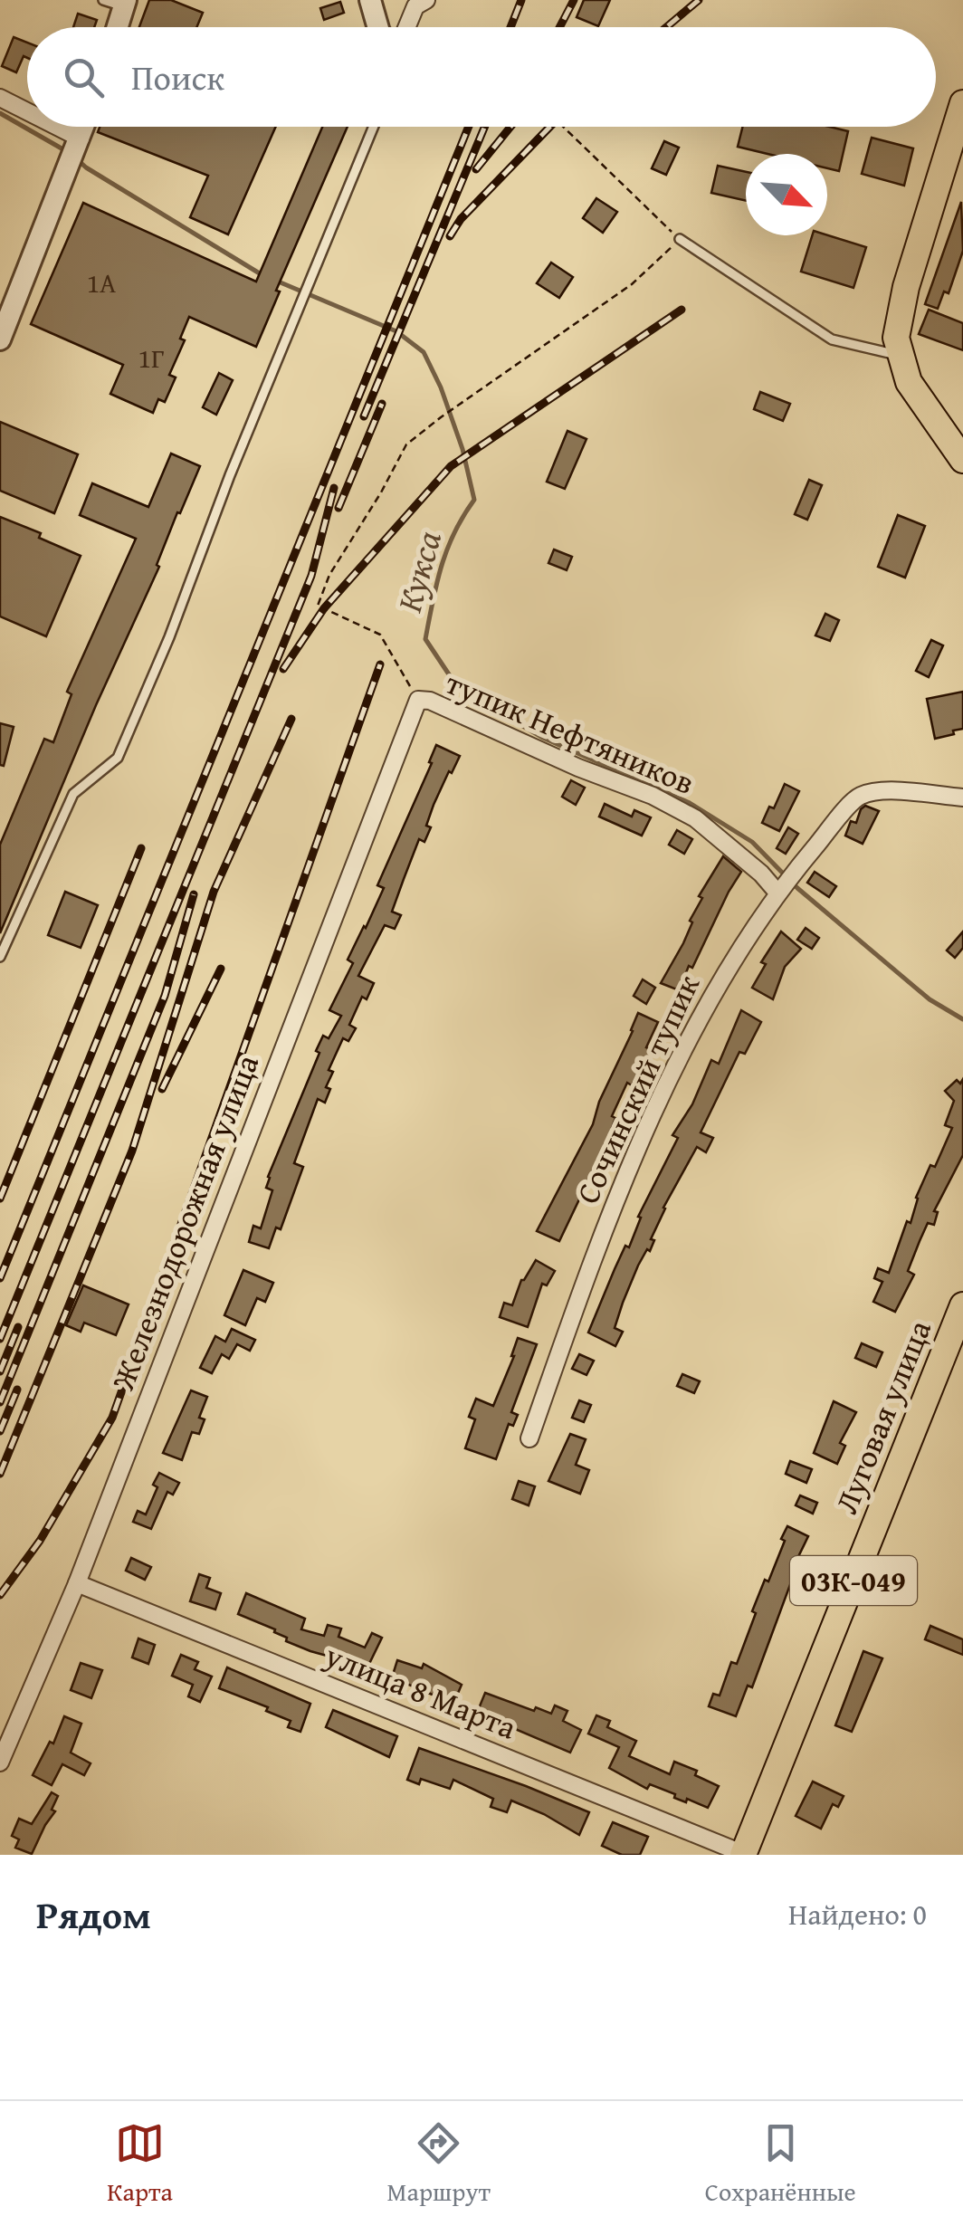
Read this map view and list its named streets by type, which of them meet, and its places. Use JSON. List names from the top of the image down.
{
  "streets": {
    "main road": ["Луговая улица", "03К-049"],
    "street": [
      "тупик Нефтяников",
      "Сочинский тупик",
      "Железнодорожная улица",
      "улица 8 Марта"
    ]
  },
  "crossings": [
    ["тупик Нефтяников", "Сочинский тупик"],
    ["тупик Нефтяников", "Железнодорожная улица"],
    ["Железнодорожная улица", "улица 8 Марта"],
    ["Луговая улица", "улица 8 Марта"]
  ],
  "water": ["Кукса"],
  "house_numbers": ["1А", "1Г"],
  "north": "bottom right",
  "page": {
    "search": "Поиск",
    "heading": ["Рядом", "Найдено: 0"],
    "nav": ["Карта", "Маршрут", "Сохранённые"]
  }
}
